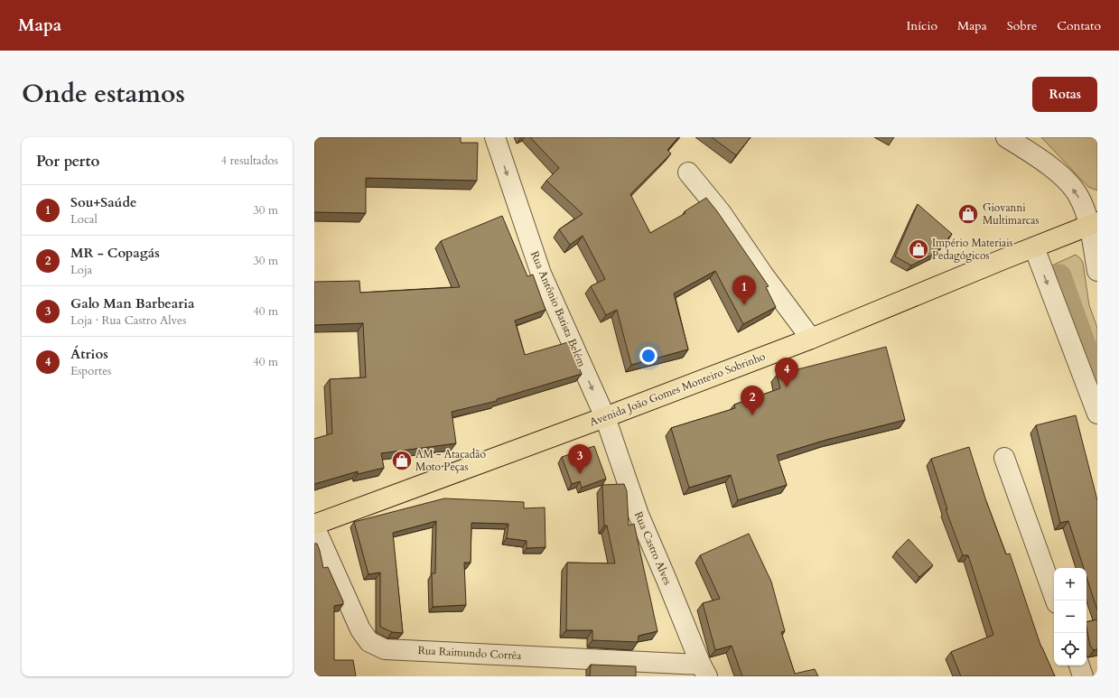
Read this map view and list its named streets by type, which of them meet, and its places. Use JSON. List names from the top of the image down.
{
  "streets": {
    "main road": ["Avenida João Gomes Monteiro Sobrinho"],
    "street": ["Rua Antônio Batista Belém", "Rua Castro Alves", "Rua Raimundo Corrêa"]
  },
  "crossings": [
    ["Rua Antônio Batista Belém", "Avenida João Gomes Monteiro Sobrinho"],
    ["Rua Antônio Batista Belém", "Rua Castro Alves"],
    ["Avenida João Gomes Monteiro Sobrinho", "Rua Castro Alves"],
    ["Avenida João Gomes Monteiro Sobrinho", "Rua Raimundo Corrêa"],
    ["Rua Castro Alves", "Rua Raimundo Corrêa"]
  ],
  "one_way": ["Rua Antônio Batista Belém"],
  "places": {
    "shop": ["Giovanni Multimarcas", "Império Materiais Pedagógicos", "AM - Atacadão Moto Peças"]
  },
  "page": {
    "header": "Mapa",
    "nav": [
      "Início",
      "Mapa",
      "Sobre",
      "Contato"
    ],
    "title": "Onde estamos",
    "buttons": "Rotas",
    "heading": ["Por perto", "4 resultados"],
    "list": [
      {
        "mark": "1",
        "name": "Sou+Saúde",
        "note": "Local",
        "value": "30 m"
      },
      {
        "mark": "2",
        "name": "MR - Copagás",
        "note": "Loja",
        "value": "30 m"
      },
      {
        "mark": "3",
        "name": "Galo Man Barbearia",
        "note": "Loja · Rua Castro Alves",
        "value": "40 m"
      },
      {
        "mark": "4",
        "name": "Átrios",
        "note": "Esportes",
        "value": "40 m"
      }
    ],
    "pins": [
      "1",
      "4",
      "2",
      "3"
    ],
    "map_buttons": ["+", "−"]
  }
}
